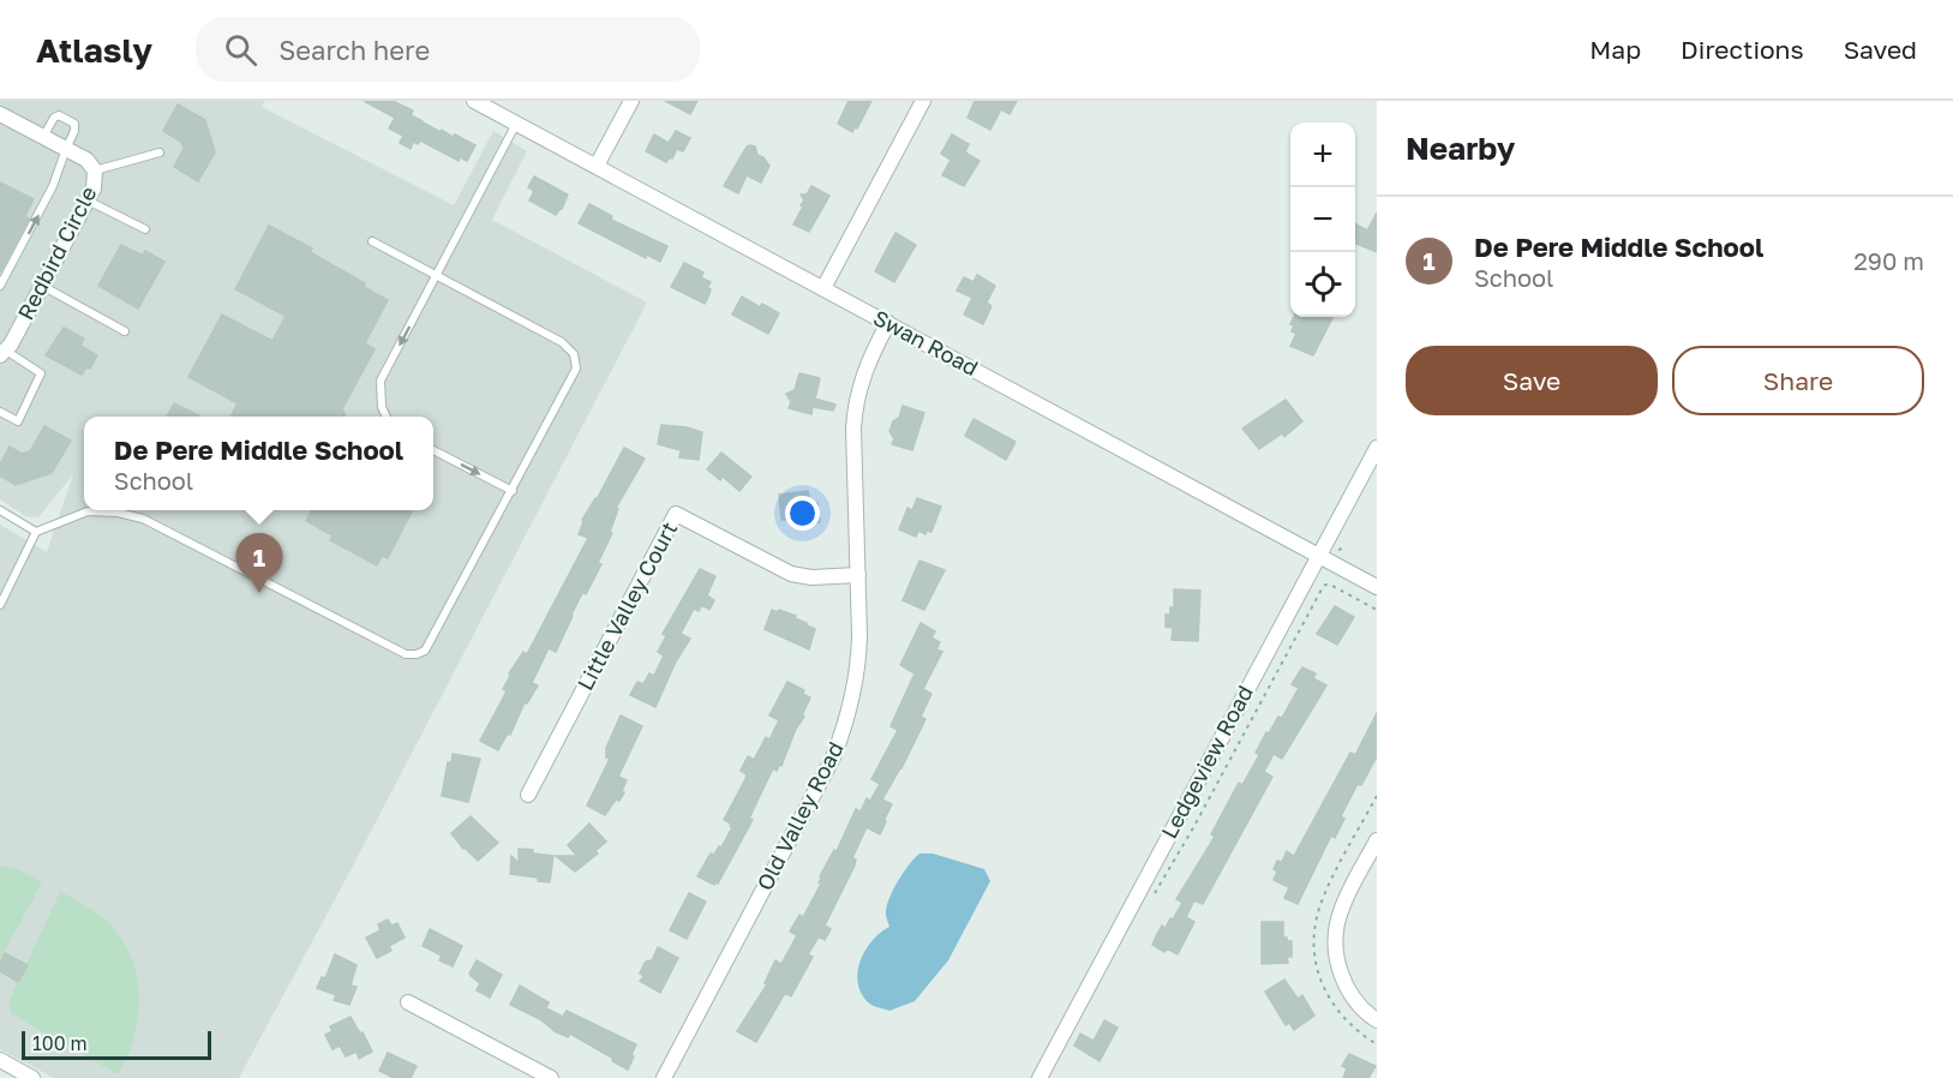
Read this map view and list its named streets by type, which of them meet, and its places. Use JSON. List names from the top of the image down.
{
  "streets": {
    "street": [
      "Redbird Circle",
      "Swan Road",
      "Little Valley Court",
      "Ledgeview Road",
      "Old Valley Road"
    ]
  },
  "crossings": [
    ["Swan Road", "Ledgeview Road"],
    ["Swan Road", "Old Valley Road"],
    ["Little Valley Court", "Old Valley Road"]
  ],
  "scale_bar": "100 m",
  "page": {
    "header": "Atlasly",
    "search": "Search here",
    "nav": ["Map", "Directions", "Saved"],
    "heading": "Nearby",
    "map_buttons": ["+", "−"],
    "list": [
      {
        "mark": "1",
        "name": "De Pere Middle School",
        "note": "School",
        "value": "290 m"
      }
    ],
    "buttons": ["Save", "Share"],
    "popup": ["De Pere Middle School", "School"],
    "pins": "1",
    "scale": "100 m"
  }
}
